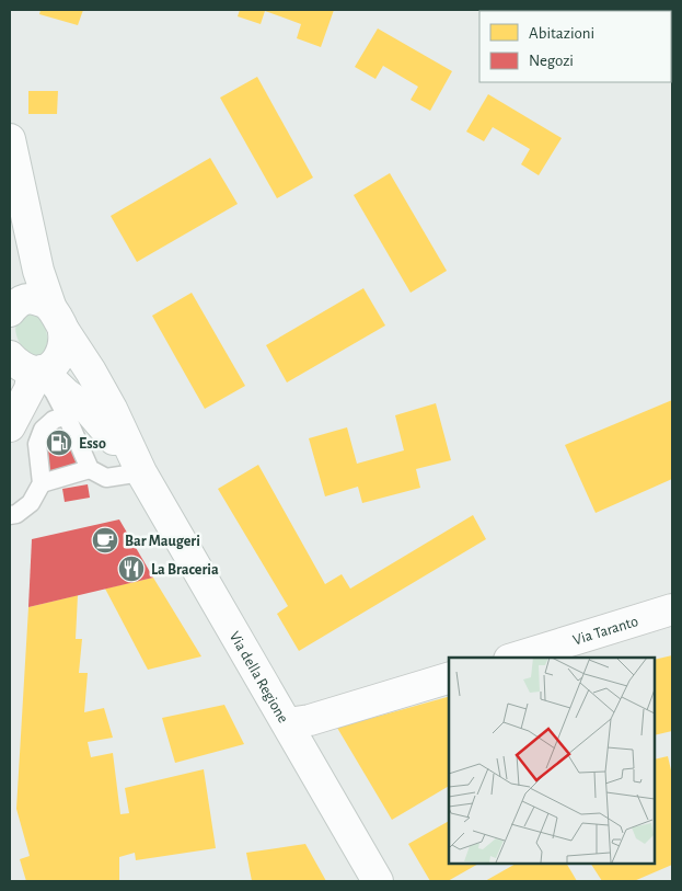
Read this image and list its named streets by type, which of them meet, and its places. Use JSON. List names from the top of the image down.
{
  "streets": {
    "main road": ["Via Taranto", "Via della Regione"]
  },
  "places": {
    "fuel station": ["Esso"],
    "cafe": ["Bar Maugeri"],
    "restaurant": ["La Braceria"]
  },
  "legend": ["Abitazioni", "Negozi"]
}
